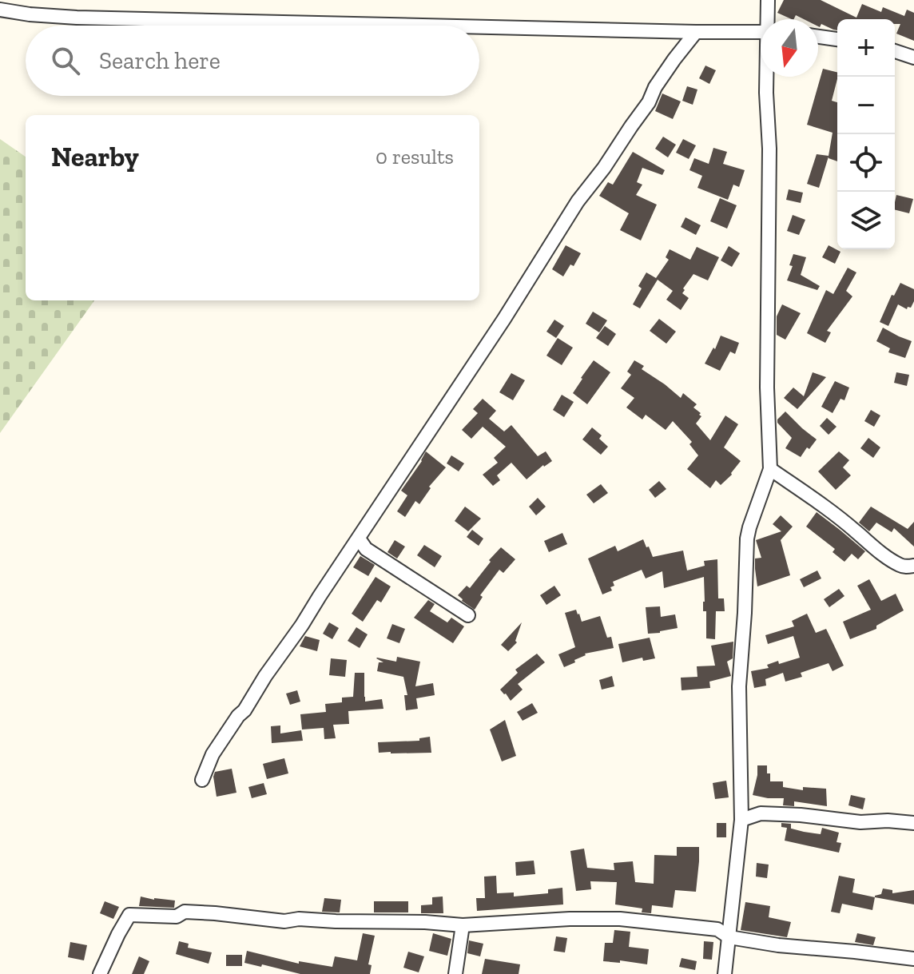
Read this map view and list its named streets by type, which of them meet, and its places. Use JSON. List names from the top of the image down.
{
  "north": "bottom",
  "page": {
    "map_buttons": ["+", "−"],
    "search": "Search here",
    "heading": ["Nearby", "0 results"]
  }
}
